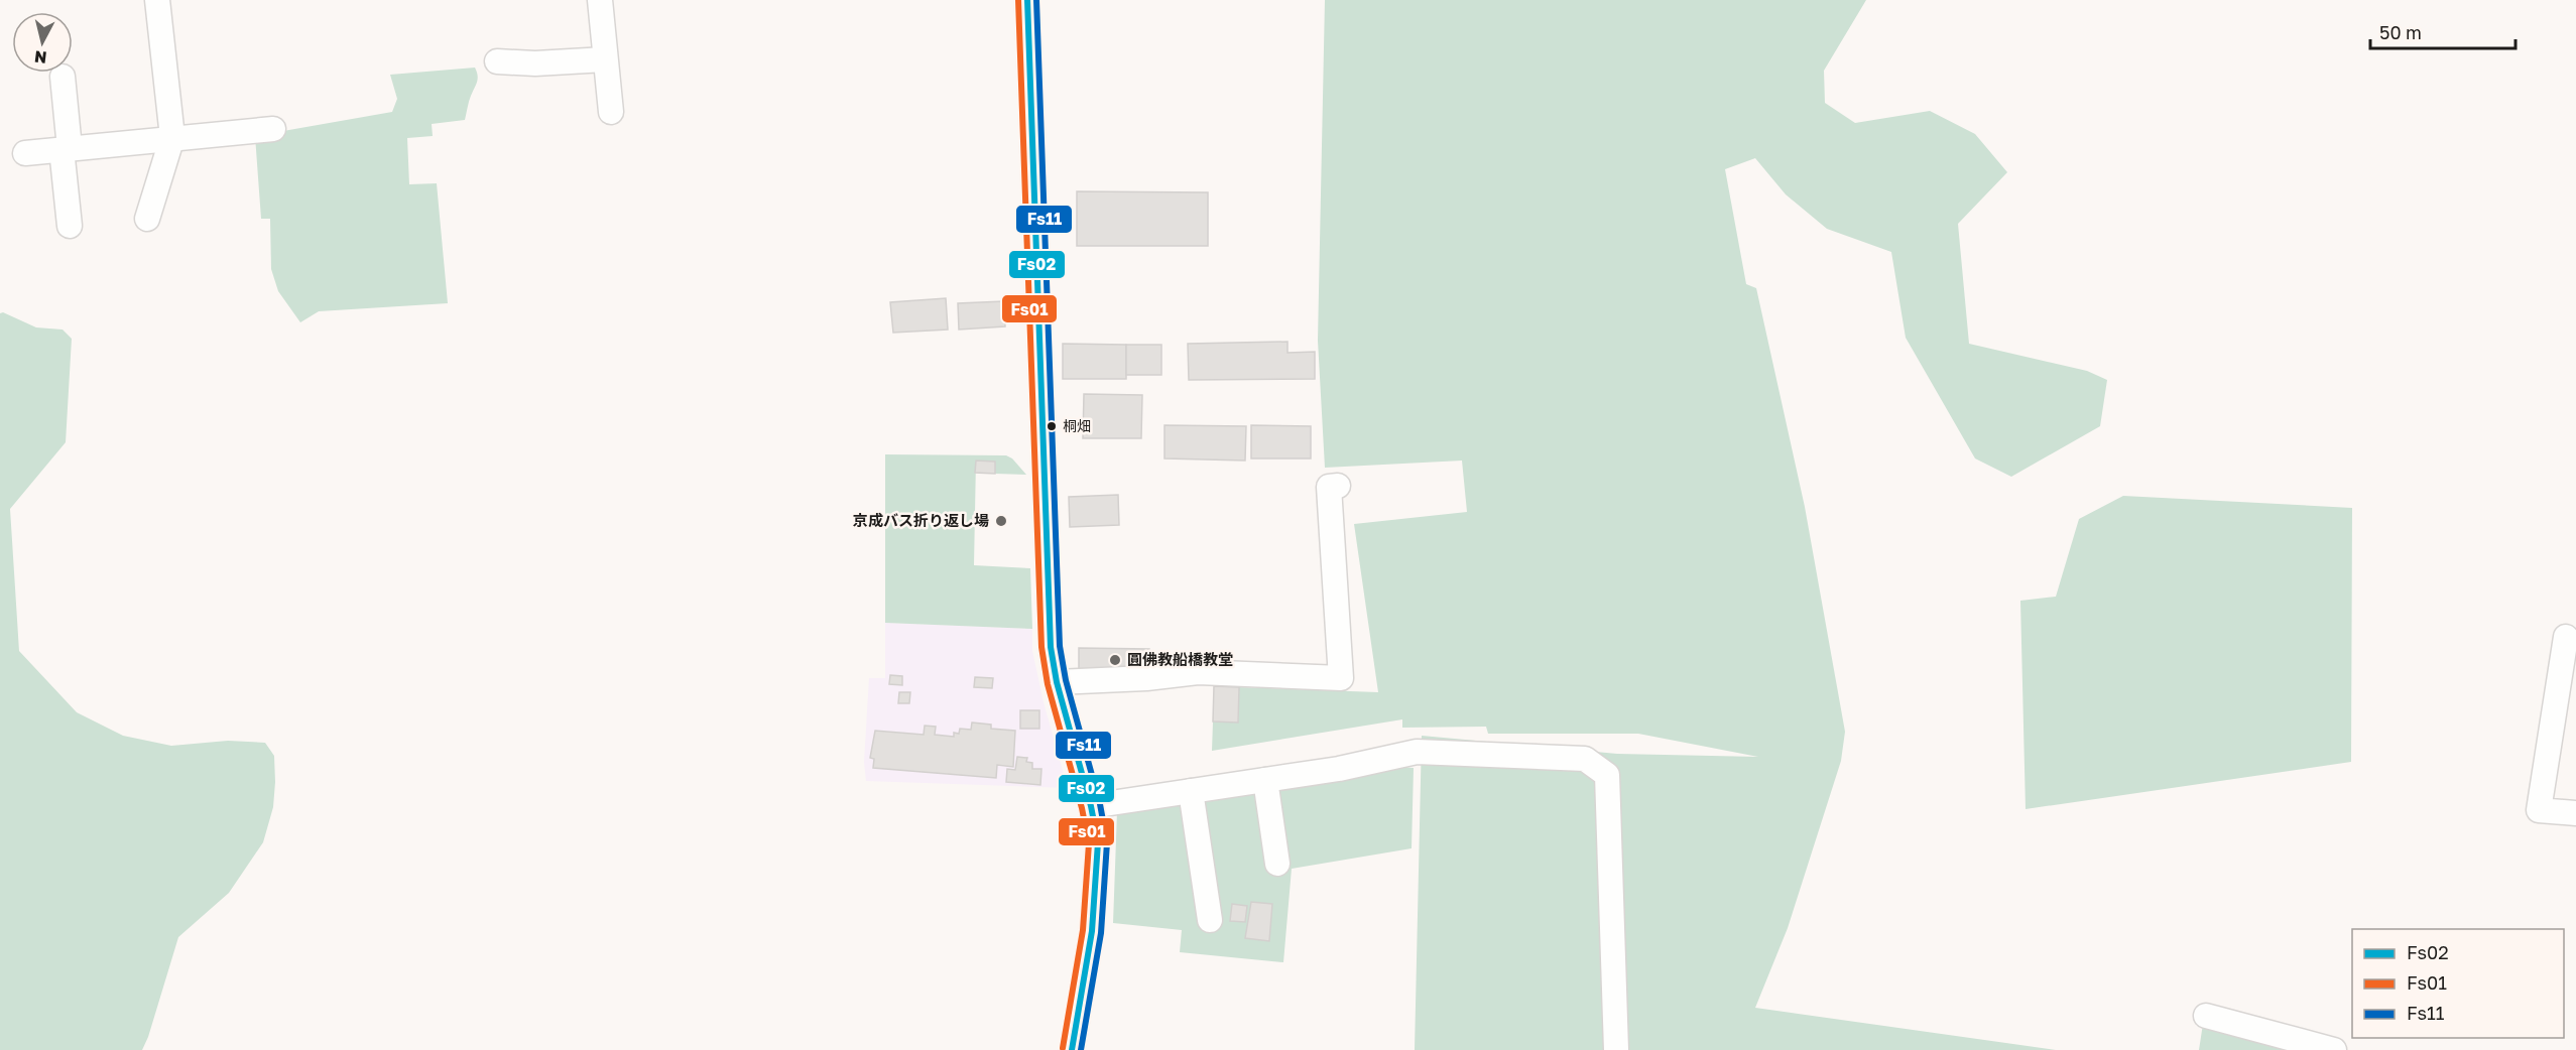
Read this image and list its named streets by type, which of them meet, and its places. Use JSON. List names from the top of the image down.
{
  "places": ["桐畑", "京成バス折り返し場", "圓佛教船橋教堂"],
  "lines": ["transit line Fs02", "transit line Fs01", "transit line Fs11"],
  "legend": ["Fs02", "Fs01", "Fs11"],
  "scale_bar": "50 m",
  "north": "bottom"
}
